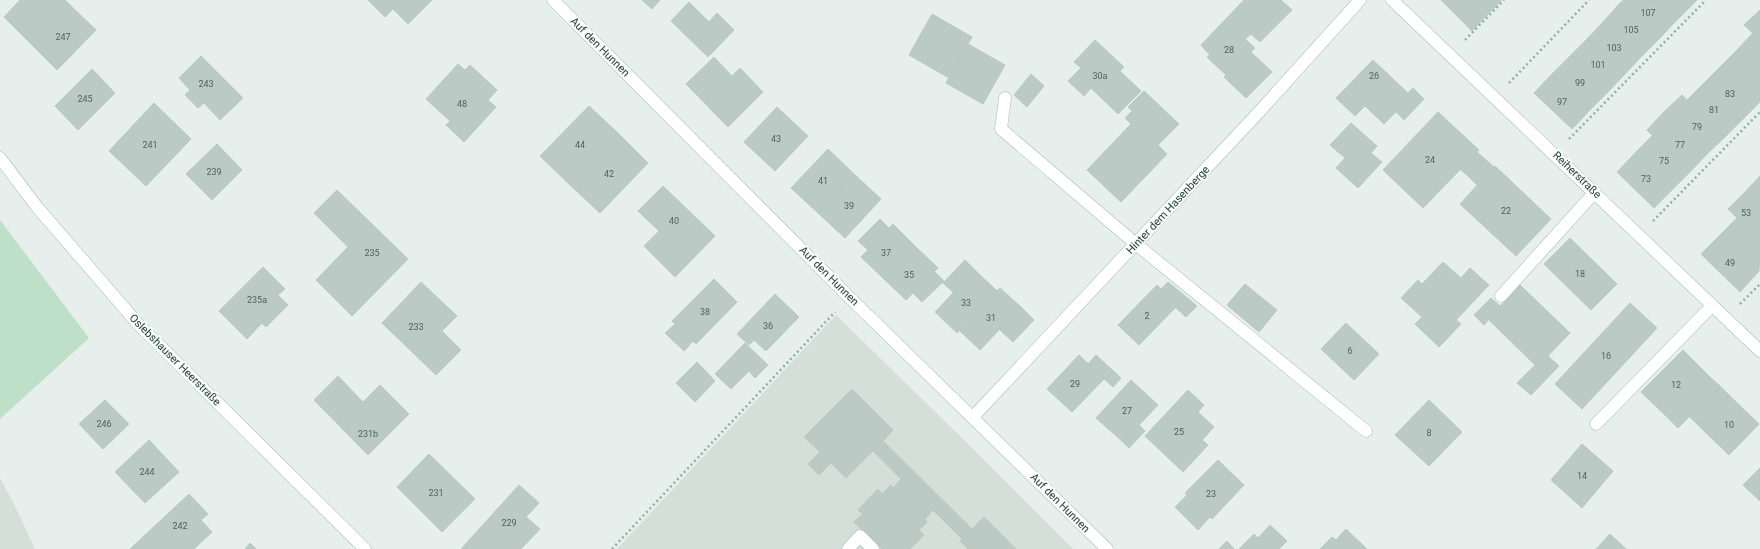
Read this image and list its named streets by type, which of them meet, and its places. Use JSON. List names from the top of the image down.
{
  "streets": {
    "street": [
      "Auf den Hunnen",
      "Reiherstraße",
      "Hinter dem Hasenberge",
      "Oslebshauser Heerstraße"
    ]
  },
  "crossings": [
    ["Auf den Hunnen", "Hinter dem Hasenberge"]
  ],
  "house_numbers": [
    "107",
    "105",
    "247",
    "103",
    "28",
    "101",
    "30a",
    "26",
    "99",
    "243",
    "83",
    "245",
    "97",
    "48",
    "81",
    "79",
    "43",
    "241",
    "44",
    "77",
    "24",
    "75",
    "239",
    "42",
    "73",
    "41",
    "39",
    "22",
    "53",
    "40",
    "235",
    "37",
    "49",
    "18",
    "35",
    "235a",
    "33",
    "38",
    "2",
    "31",
    "36",
    "233",
    "6",
    "16",
    "29",
    "12",
    "27",
    "246",
    "10",
    "25",
    "8",
    "231b",
    "244",
    "14",
    "231",
    "23",
    "229",
    "242"
  ]
}
